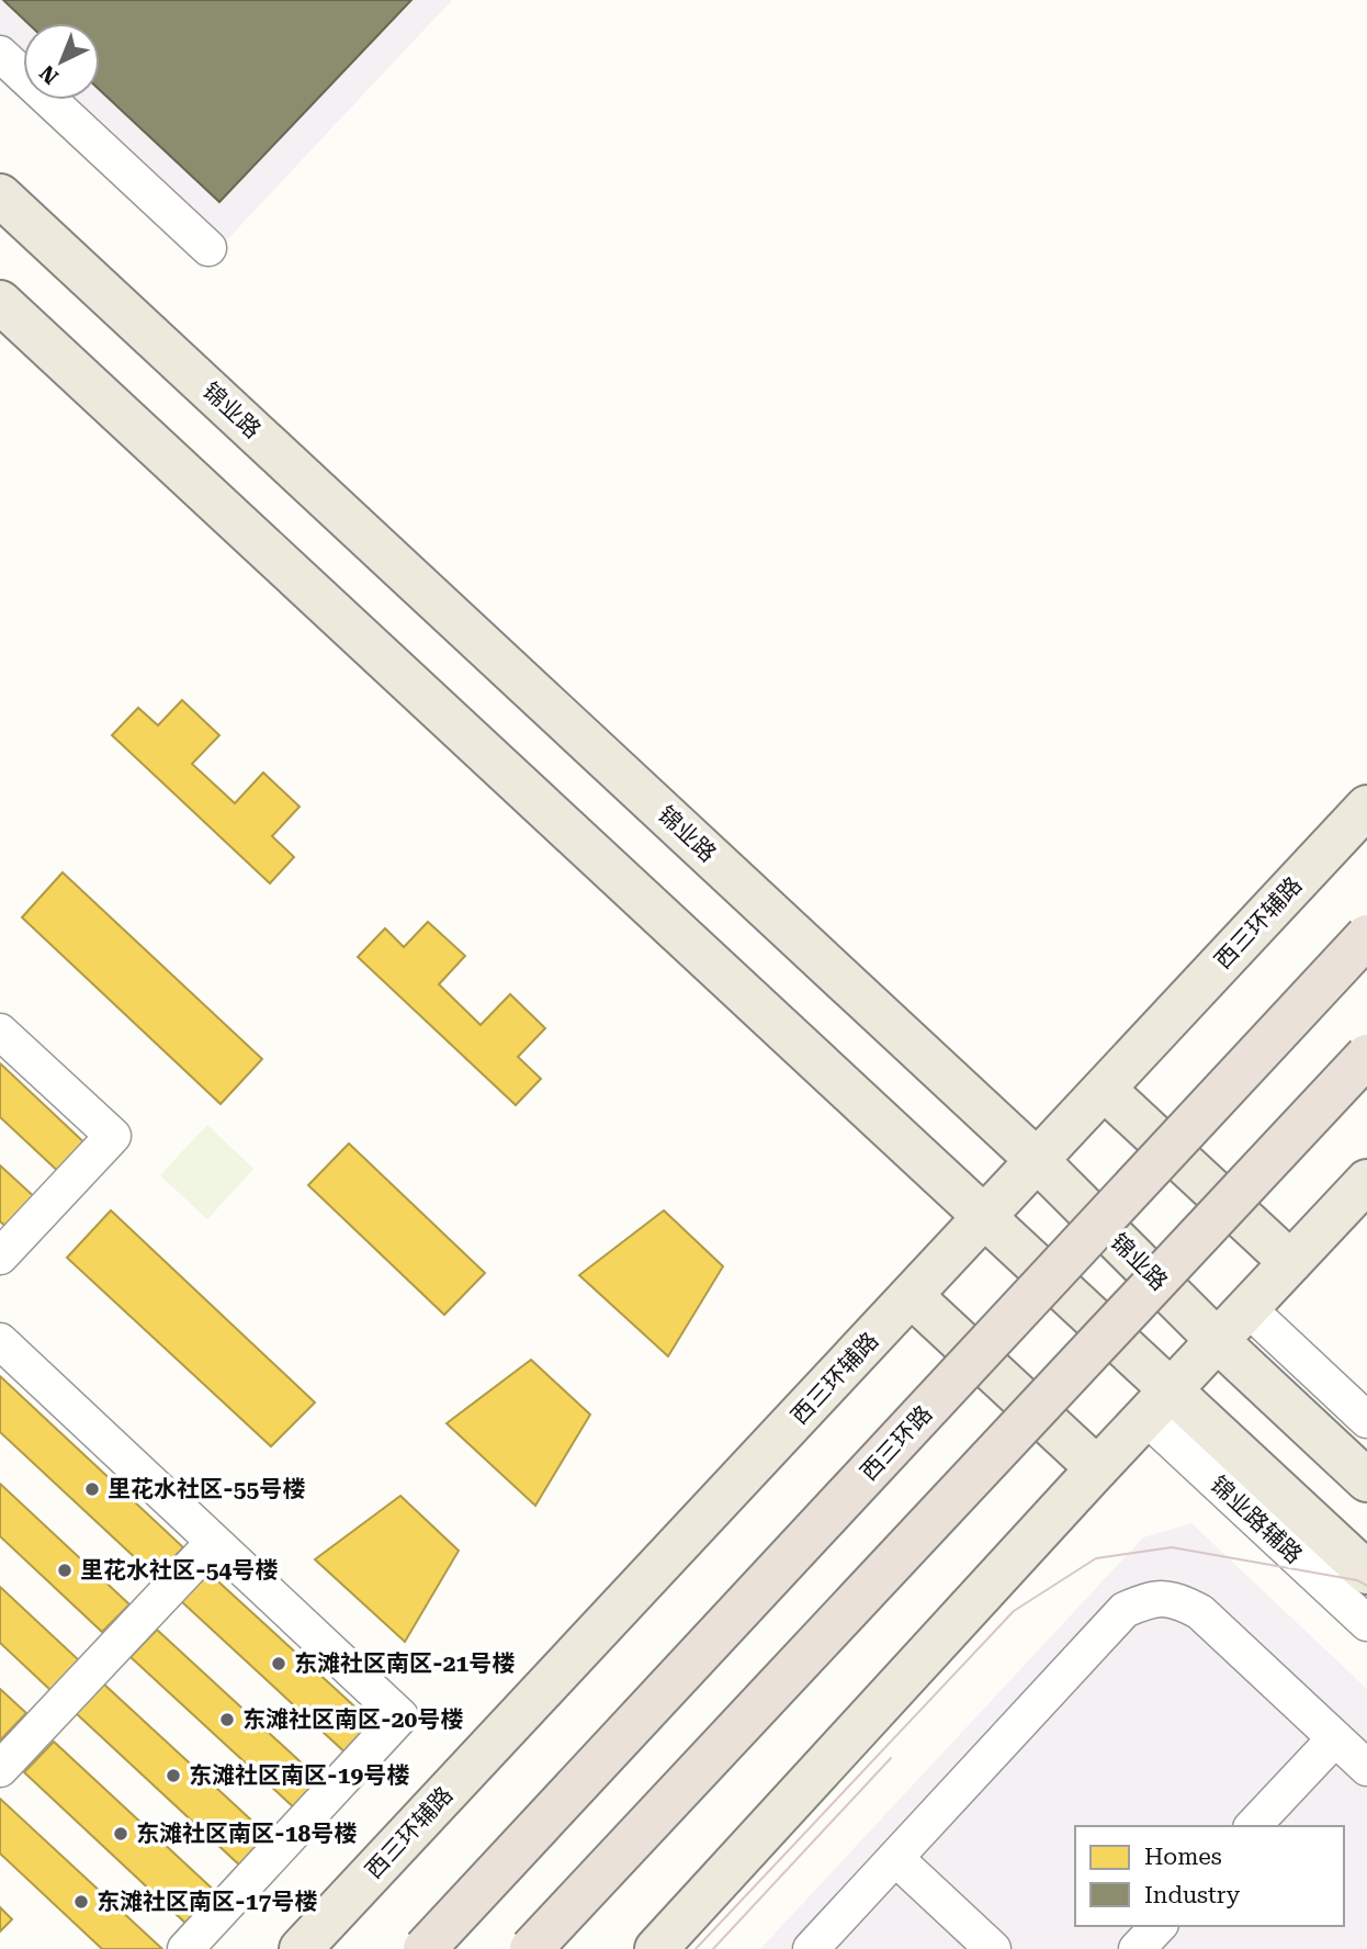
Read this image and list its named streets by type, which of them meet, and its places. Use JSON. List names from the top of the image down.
{
  "streets": {
    "highway": ["西三环路"],
    "main road": ["锦业路", "西三环辅路"],
    "street": ["锦业路辅路"]
  },
  "crossings": [
    ["锦业路", "西三环辅路"]
  ],
  "places": [
    "里花水社区-55号楼",
    "里花水社区-54号楼",
    "东滩社区南区-21号楼",
    "东滩社区南区-20号楼",
    "东滩社区南区-19号楼",
    "东滩社区南区-18号楼",
    "东滩社区南区-17号楼"
  ],
  "legend": ["Homes", "Industry"],
  "north": "bottom left"
}
